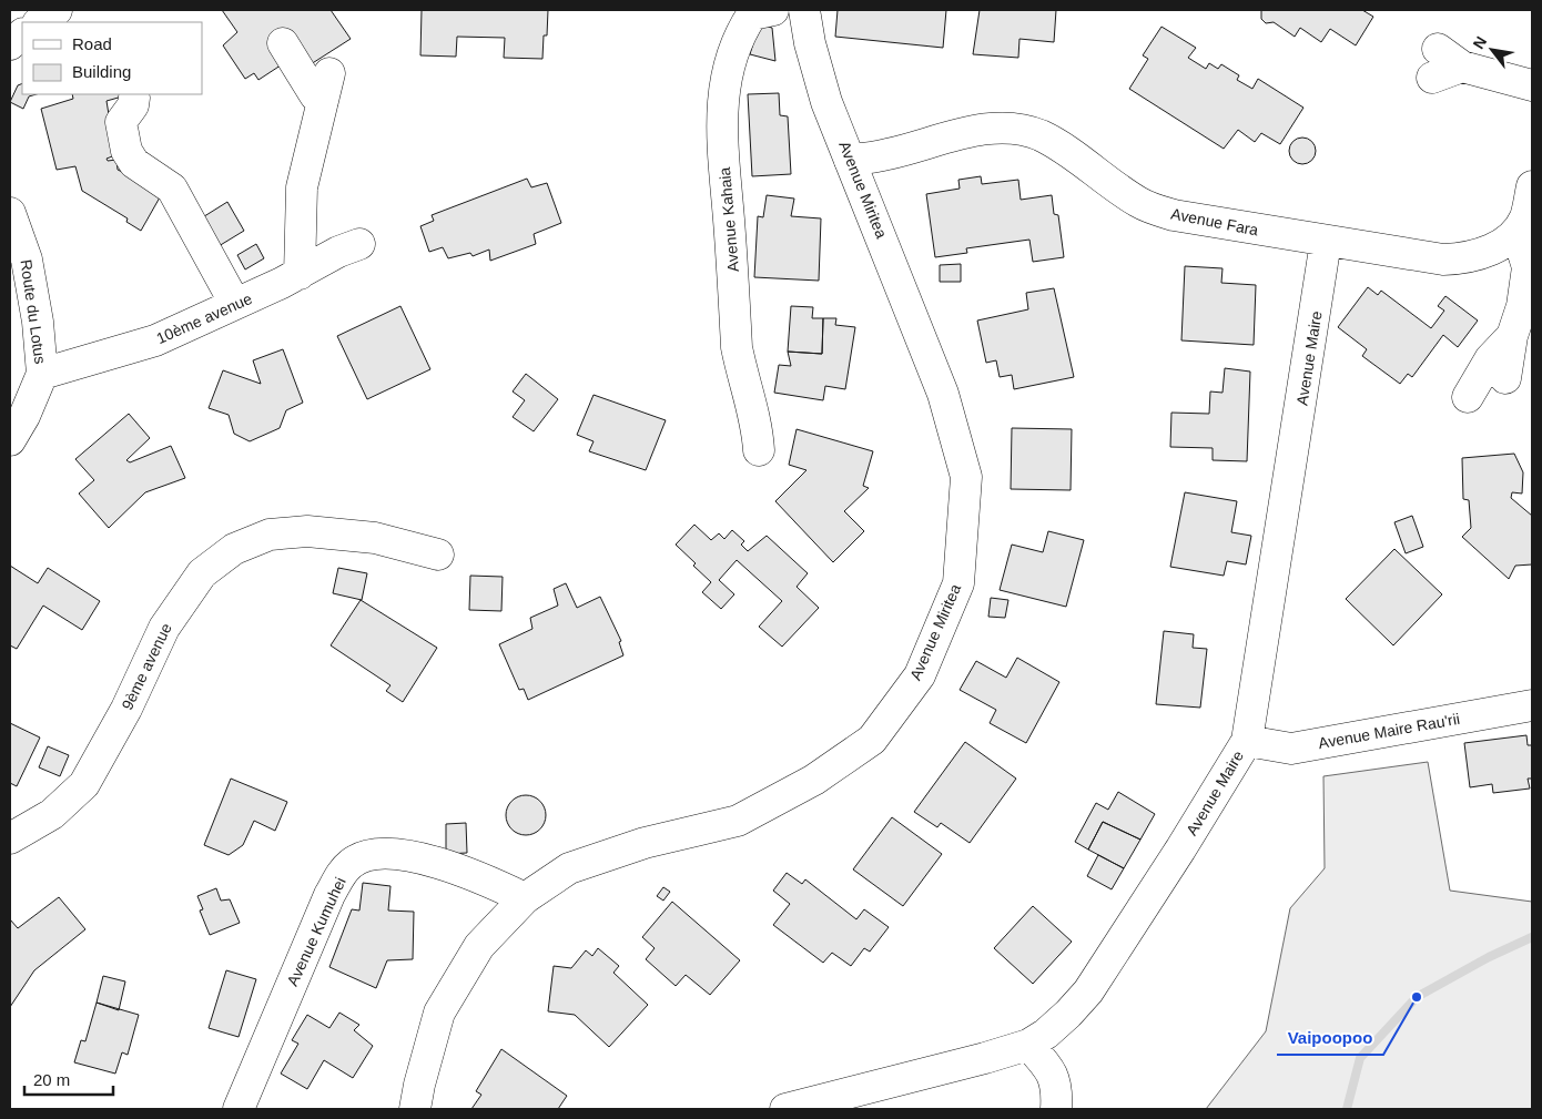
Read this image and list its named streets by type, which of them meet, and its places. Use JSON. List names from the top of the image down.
{
  "streets": {
    "street": [
      "Avenue Miritea",
      "Avenue Kahaia",
      "Avenue Fara",
      "Route du Lotus",
      "10ème avenue",
      "Avenue Maire",
      "9ème avenue",
      "Avenue Maire Rau'rii",
      "Avenue Kumuhei"
    ]
  },
  "crossings": [
    ["Avenue Miritea", "Avenue Fara"],
    ["Avenue Miritea", "Avenue Kumuhei"],
    ["Avenue Fara", "Avenue Maire"],
    ["Route du Lotus", "10ème avenue"],
    ["Avenue Maire", "Avenue Maire Rau'rii"]
  ],
  "places": ["Vaipoopoo"],
  "legend": ["Road", "Building"],
  "scale_bar": "20 m",
  "north": "top left"
}
